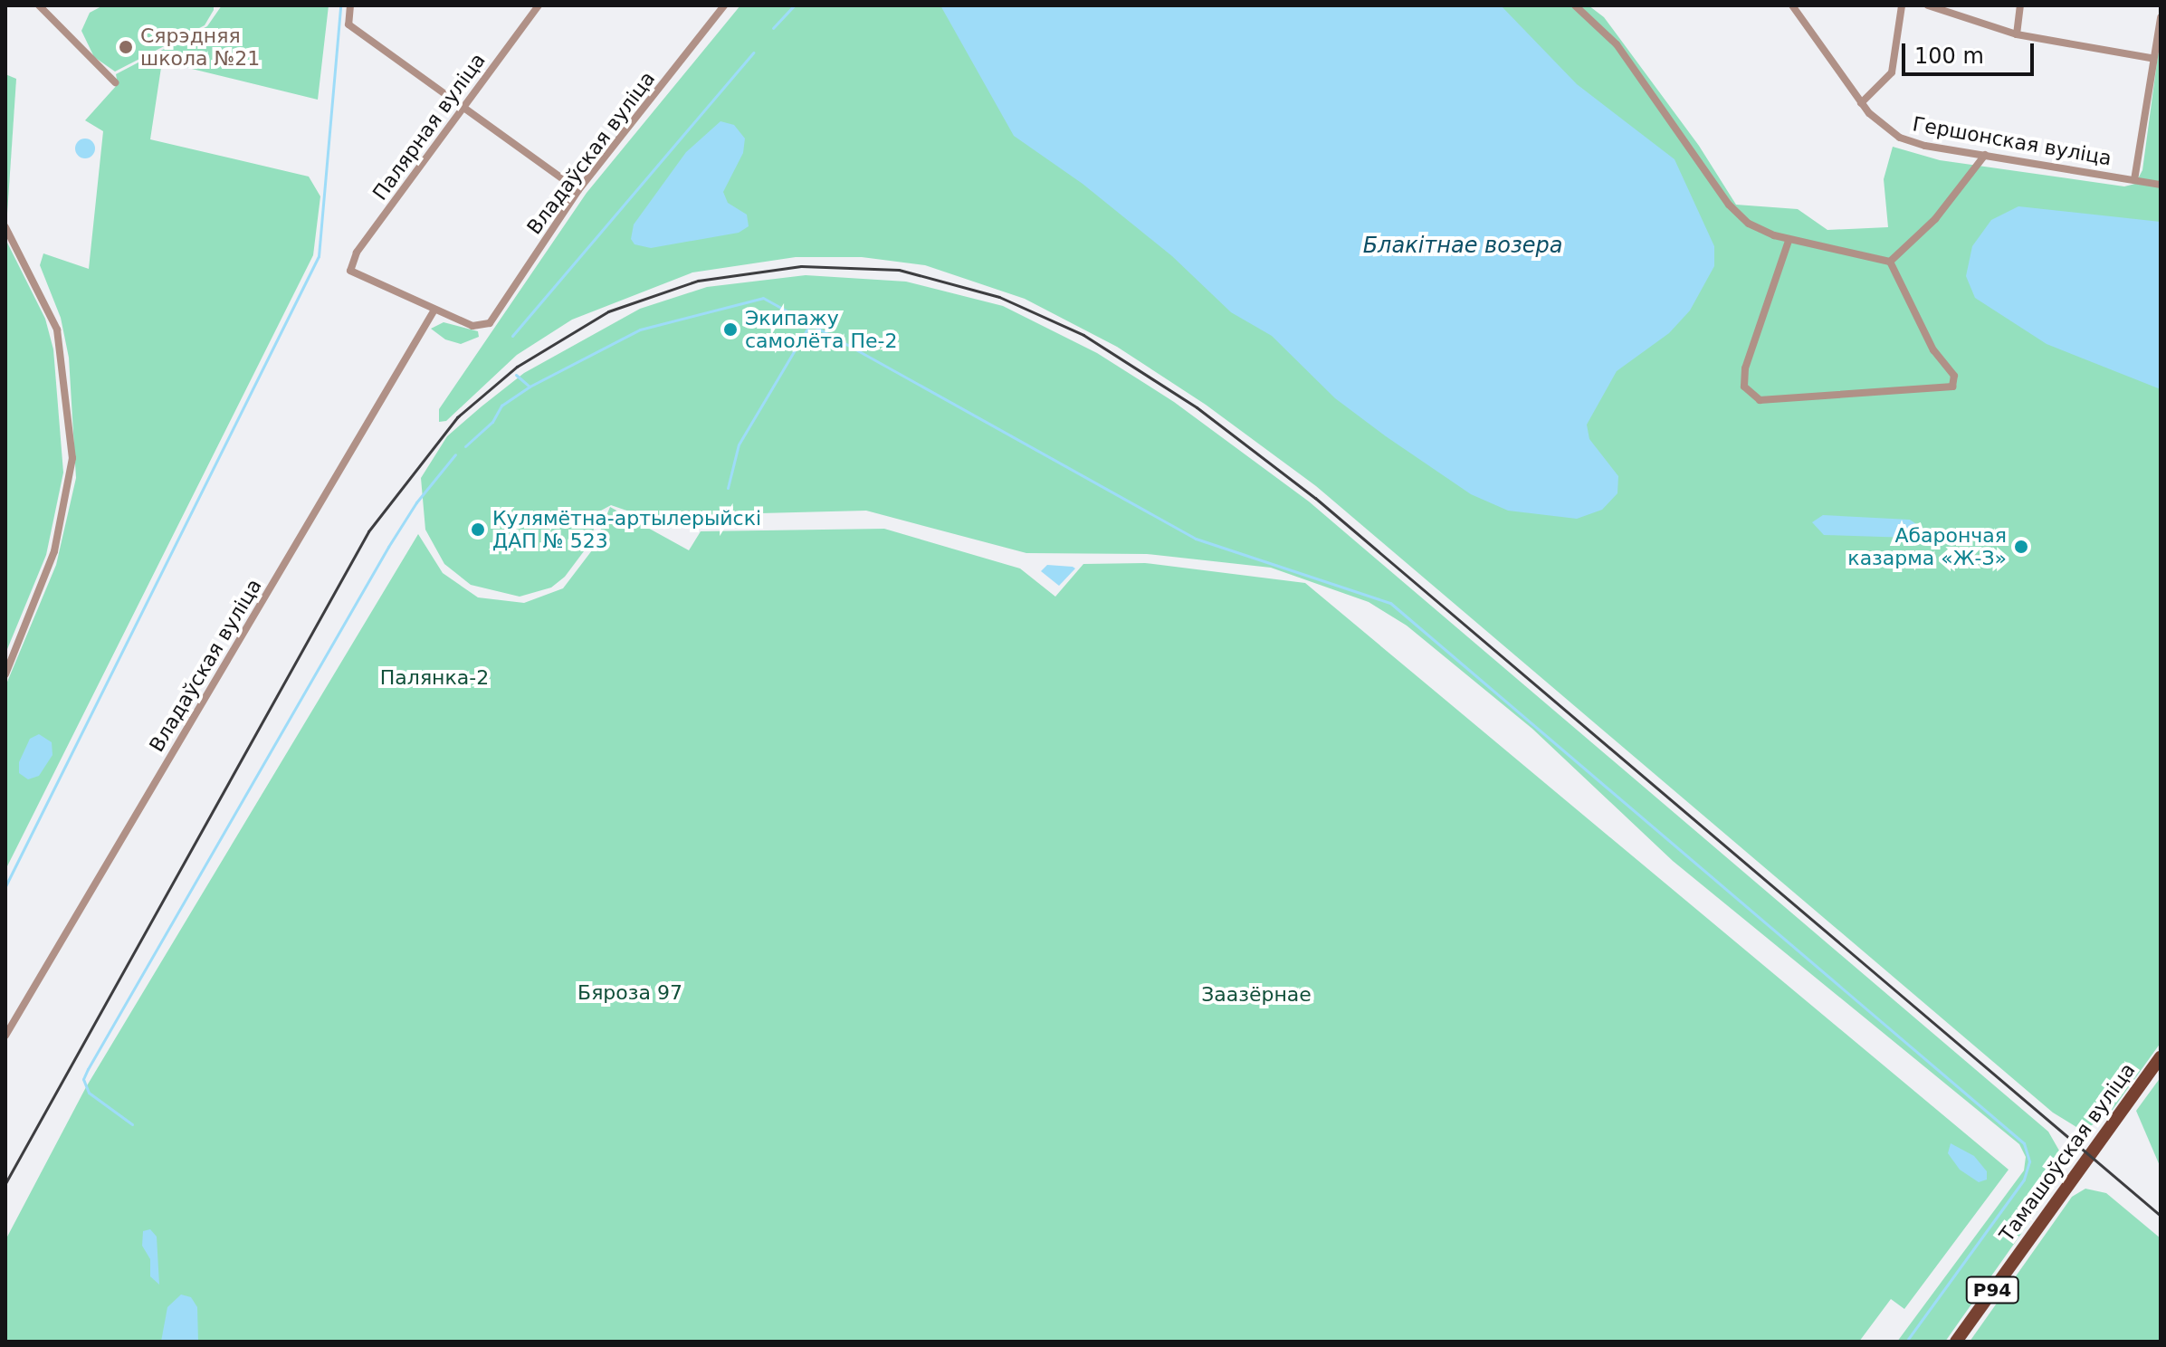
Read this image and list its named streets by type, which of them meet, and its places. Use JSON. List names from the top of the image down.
{
  "streets": {
    "main road": ["Тамашоўская вуліца", "Р94"],
    "street": ["Палярная вуліца", "Гершонская вуліца", "Владаўская вуліца"]
  },
  "crossings": [
    ["Палярная вуліца", "Владаўская вуліца"]
  ],
  "water": ["Блакітнае возера"],
  "parks": ["Палянка-2", "Бяроза 97", "Заазёрнае"],
  "places": [
    "Сярэдняя школа №21",
    "Экипажу самолёта Пе-2",
    "Кулямётна-артылерыйскі ДАП № 523",
    "Абарончая казарма «Ж-З»"
  ],
  "scale_bar": "100 m"
}
